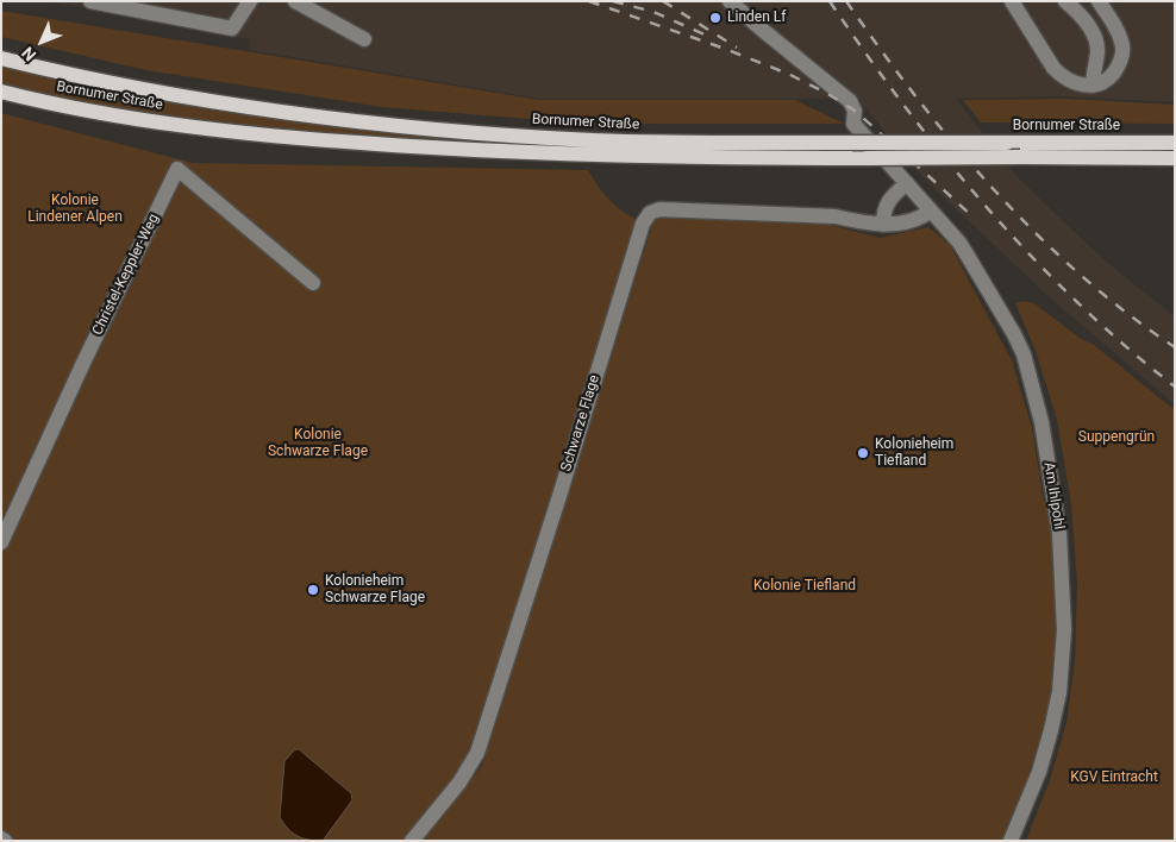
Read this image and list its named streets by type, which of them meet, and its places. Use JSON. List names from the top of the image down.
{
  "streets": {
    "main road": ["Bornumer Straße"],
    "lane": ["Christel-Keppler-Weg", "Schwarze Flage", "Am Ihlpohl"]
  },
  "crossings": [
    ["Schwarze Flage", "Am Ihlpohl"]
  ],
  "parks": [
    "Kolonie Lindener Alpen",
    "Kolonie Schwarze Flage",
    "Suppengrün",
    "Kolonie Tiefland",
    "KGV Eintracht"
  ],
  "places": ["Linden Lf", "Kolonieheim Tiefland", "Kolonieheim Schwarze Flage"],
  "north": "bottom left"
}
